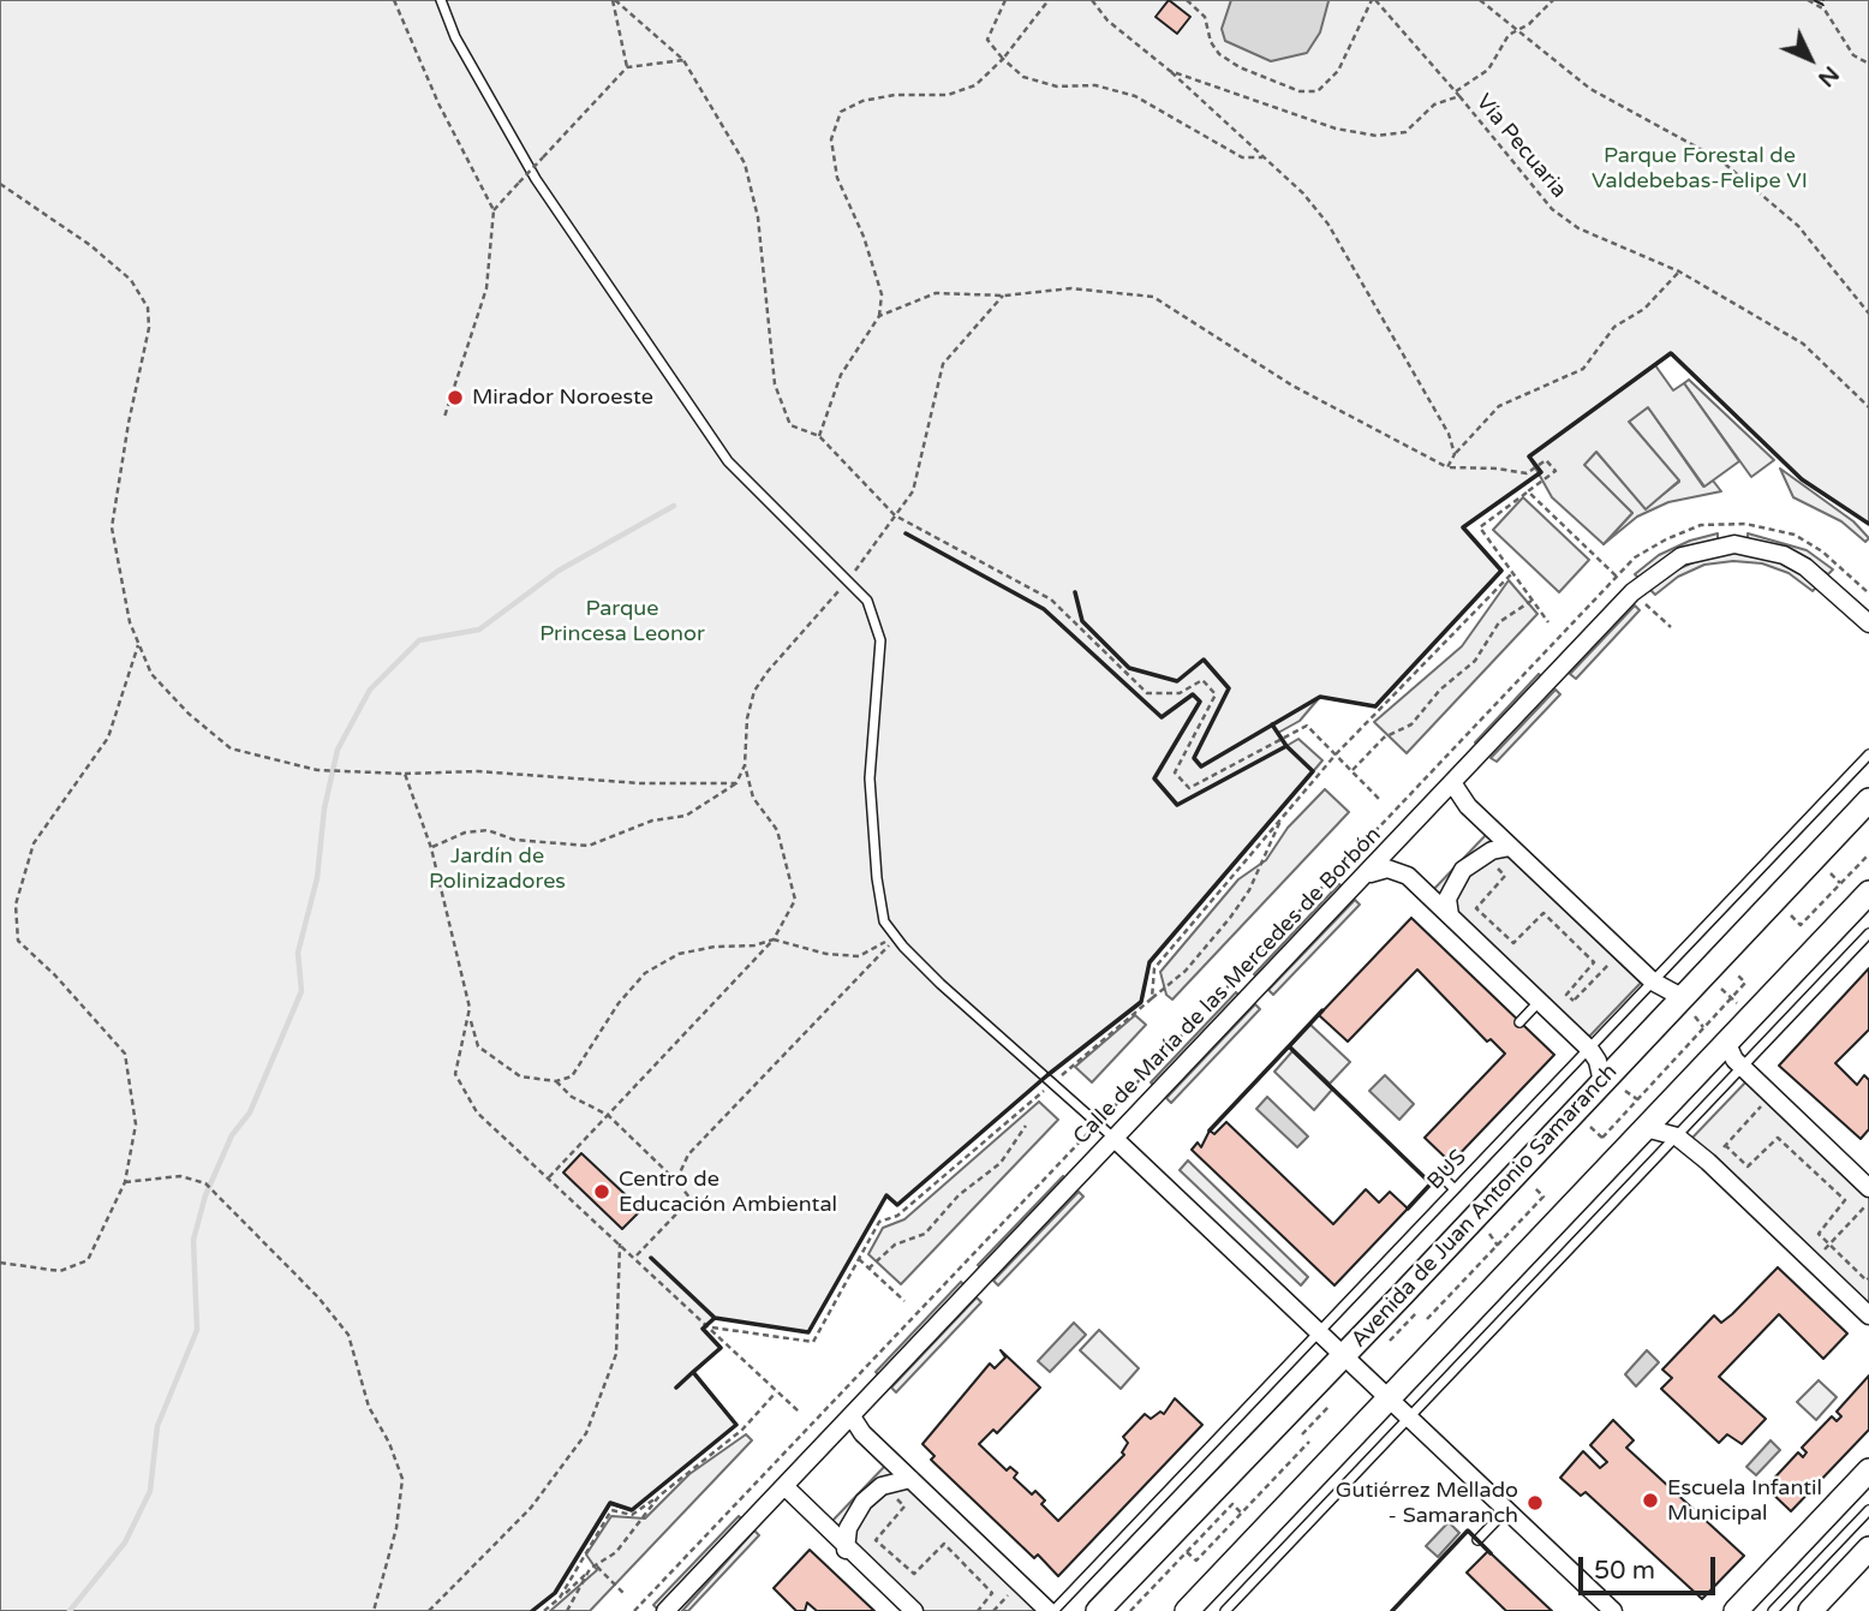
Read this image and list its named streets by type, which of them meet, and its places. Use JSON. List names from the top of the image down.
{
  "streets": {
    "street": ["Calle de María de las Mercedes de Borbón", "Avenida de Juan Antonio Samaranch"],
    "lane": ["BUS"],
    "path": ["Vía Pecuaria"]
  },
  "parks": ["Parque Forestal de Valdebebas-Felipe VI", "Parque Princesa Leonor", "Jardín de Polinizadores"],
  "places": [
    "Mirador Noroeste",
    "Centro de Educación Ambiental",
    "Escuela Infantil Municipal",
    "Gutiérrez Mellado - Samaranch"
  ],
  "scale_bar": "50 m",
  "north": "bottom right"
}
